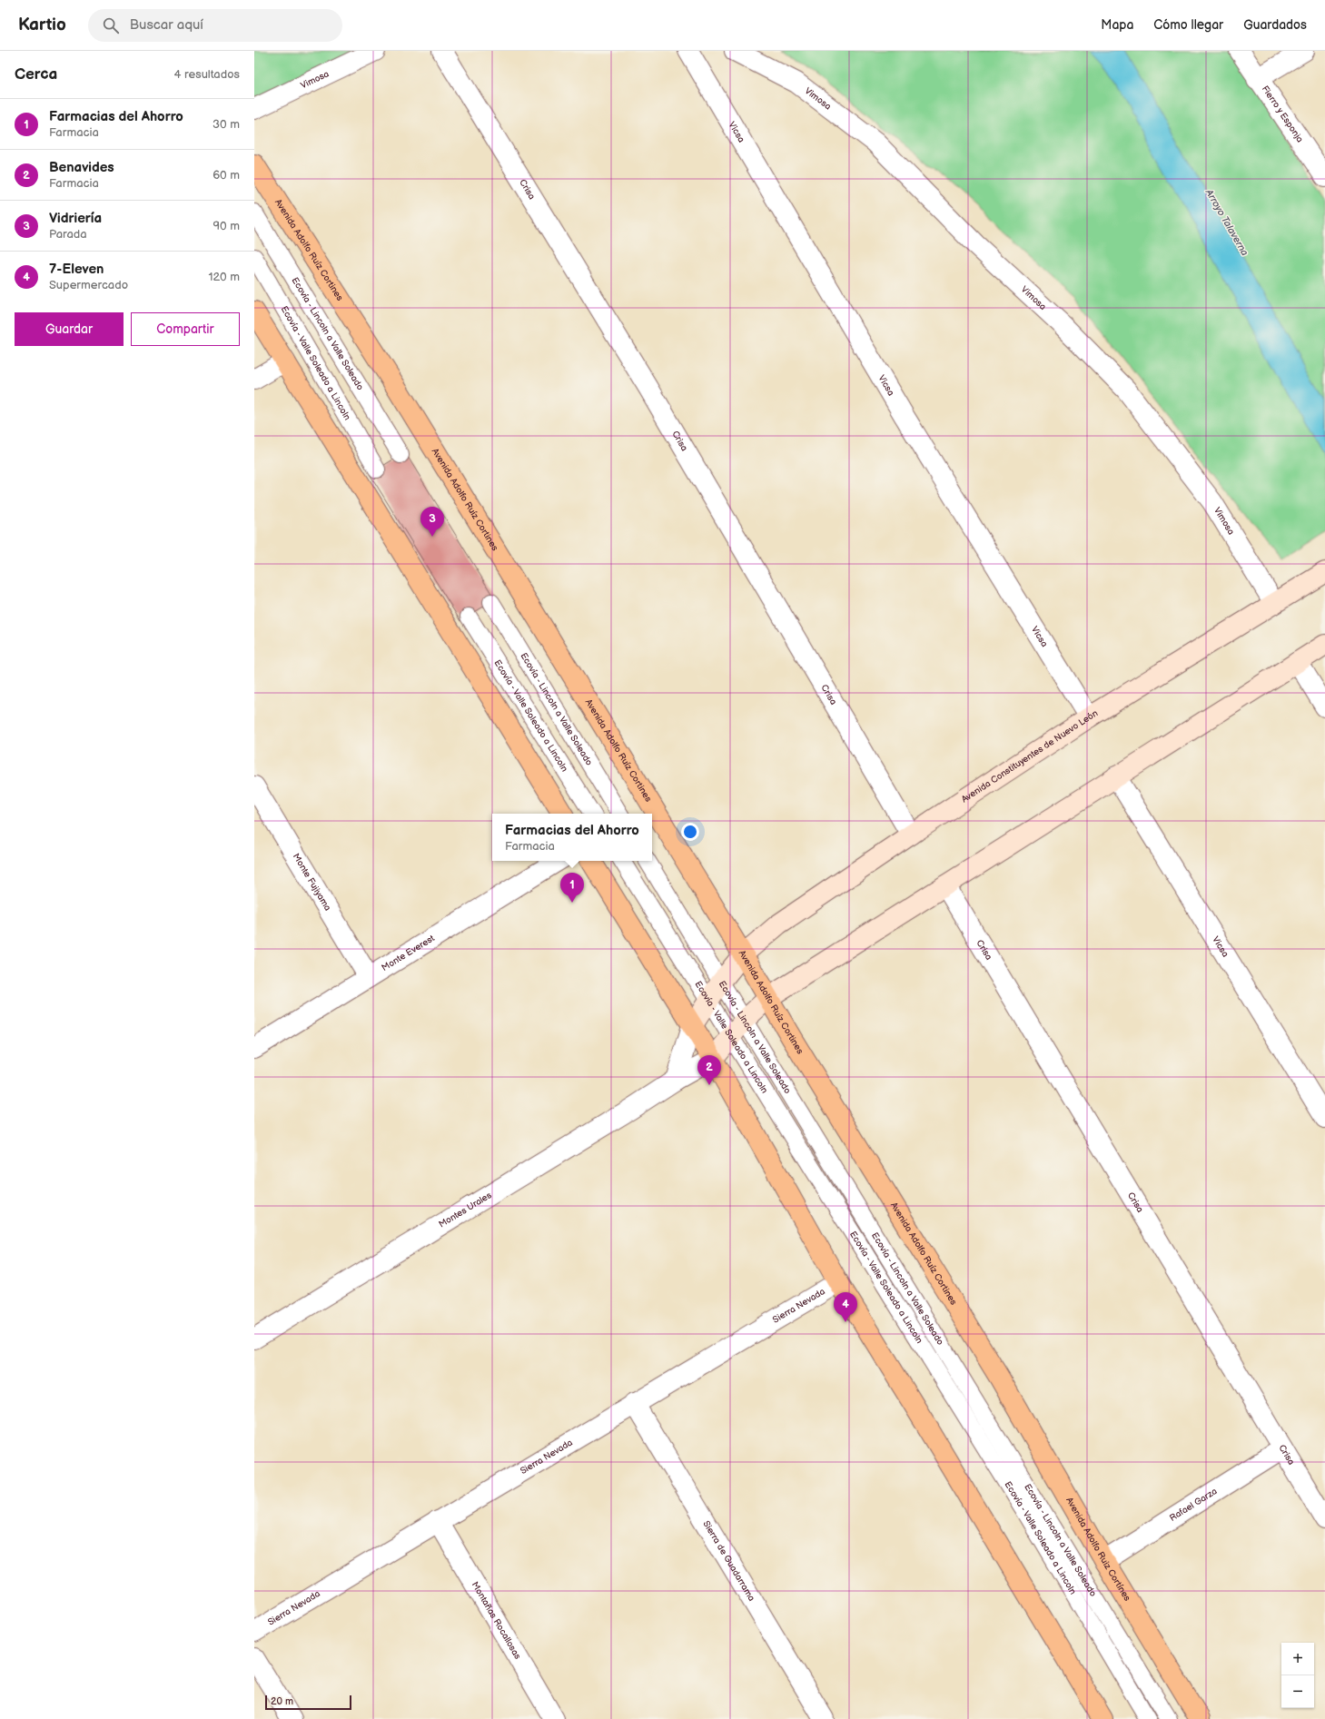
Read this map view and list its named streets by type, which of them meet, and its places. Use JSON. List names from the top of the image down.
{
  "streets": {
    "main road": ["Avenida Adolfo Ruíz Cortines", "Avenida Constituyentes de Nuevo León", "Avenida Adolfo Ruiz Cortínes"],
    "street": [
      "Vimosa",
      "Fierro y Esponja",
      "Vicsa",
      "Crisa",
      "Monte Fujiyama",
      "Monte Everest",
      "Montes Urales",
      "Sierra Nevada",
      "Rafael Garza",
      "Sierra de Guadarrama",
      "Montañas Rocallosas"
    ],
    "lane": ["Ecovía - Lincoln a Valle Soleado", "Ecovía - Valle Soleado a Lincoln"]
  },
  "crossings": [
    ["Vimosa", "Avenida Constituyentes de Nuevo León"],
    ["Vicsa", "Avenida Constituyentes de Nuevo León"],
    ["Crisa", "Avenida Constituyentes de Nuevo León"],
    ["Crisa", "Rafael Garza"],
    ["Avenida Adolfo Ruíz Cortines", "Avenida Constituyentes de Nuevo León"],
    ["Avenida Adolfo Ruíz Cortines", "Avenida Adolfo Ruiz Cortínes"],
    ["Ecovía - Lincoln a Valle Soleado", "Avenida Constituyentes de Nuevo León"],
    ["Ecovía - Valle Soleado a Lincoln", "Avenida Constituyentes de Nuevo León"],
    ["Monte Fujiyama", "Monte Everest"],
    ["Sierra Nevada", "Sierra de Guadarrama"],
    ["Sierra Nevada", "Montañas Rocallosas"],
    ["Rafael Garza", "Avenida Adolfo Ruiz Cortínes"]
  ],
  "water": ["Arroyo Talaverna"],
  "scale_bar": "20 m",
  "page": {
    "header": "Kartio",
    "search": "Buscar aquí",
    "nav": ["Mapa", "Cómo llegar", "Guardados"],
    "heading": ["Cerca", "4 resultados"],
    "list": [
      {
        "mark": "1",
        "name": "Farmacias del Ahorro",
        "note": "Farmacia",
        "value": "30 m"
      },
      {
        "mark": "2",
        "name": "Benavides",
        "note": "Farmacia",
        "value": "60 m"
      },
      {
        "mark": "3",
        "name": "Vidriería",
        "note": "Parada",
        "value": "90 m"
      },
      {
        "mark": "4",
        "name": "7-Eleven",
        "note": "Supermercado",
        "value": "120 m"
      }
    ],
    "buttons": ["Guardar", "Compartir"],
    "pins": [
      "3",
      "1",
      "2",
      "4"
    ],
    "popup": ["Farmacias del Ahorro", "Farmacia"],
    "map_buttons": ["+", "−"],
    "scale": "20 m"
  }
}
